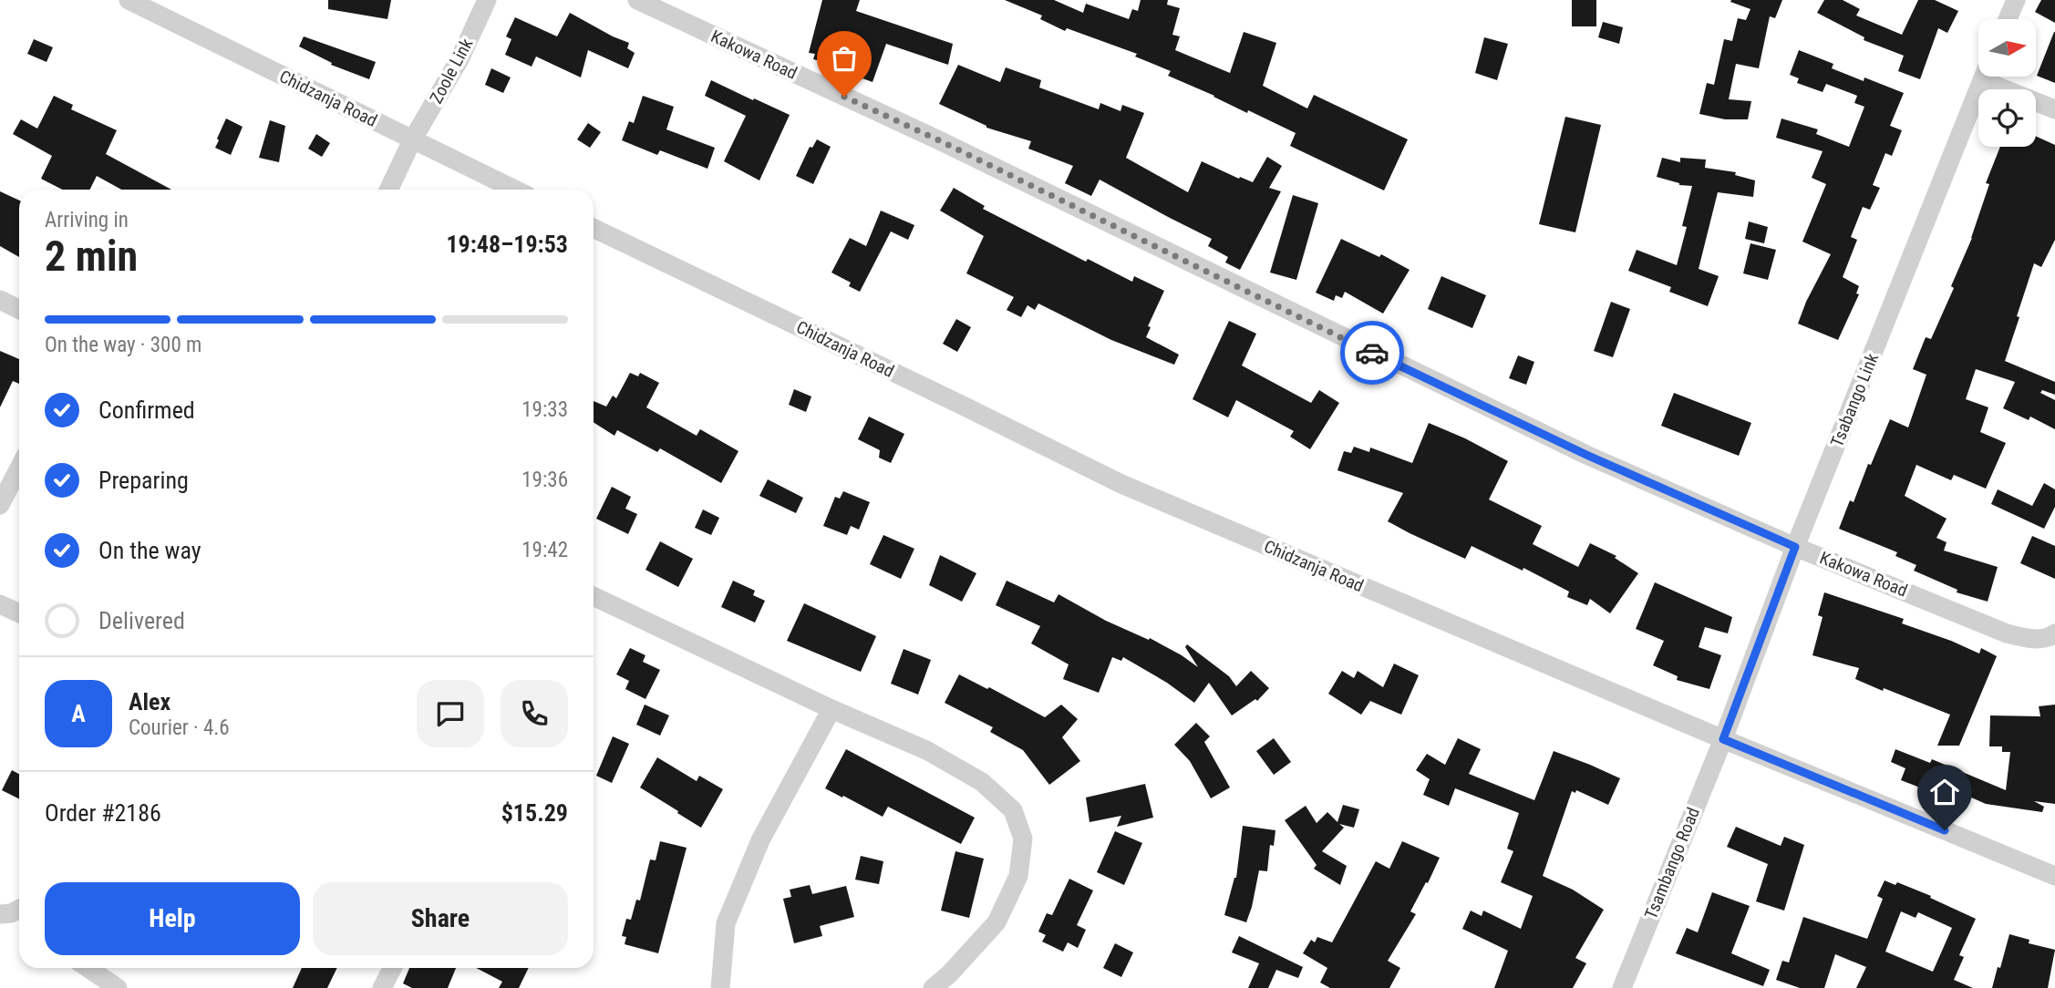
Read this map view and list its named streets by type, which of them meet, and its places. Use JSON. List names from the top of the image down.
{
  "streets": {
    "street": [
      "Kakowa Road",
      "Zoole Link",
      "Chidzanja Road",
      "Tsabango Link",
      "Tsambango Road"
    ]
  },
  "crossings": [
    ["Kakowa Road", "Tsabango Link"],
    ["Zoole Link", "Chidzanja Road"],
    ["Chidzanja Road", "Tsabango Link"],
    ["Chidzanja Road", "Tsambango Road"],
    ["Tsabango Link", "Tsambango Road"]
  ],
  "north": "right",
  "page": {
    "heading": ["2 min", "Arriving in", "19:48–19:53"],
    "panel": [
      "Alex",
      "Courier · 4.6",
      "Order #2186",
      "$15.29"
    ],
    "bar": "On the way · 300 m",
    "list": [
      ["Confirmed", "19:33"],
      ["Preparing", "19:36"],
      ["On the way", "19:42"],
      "Delivered"
    ],
    "round": "A",
    "buttons": ["Help", "Share"]
  }
}
